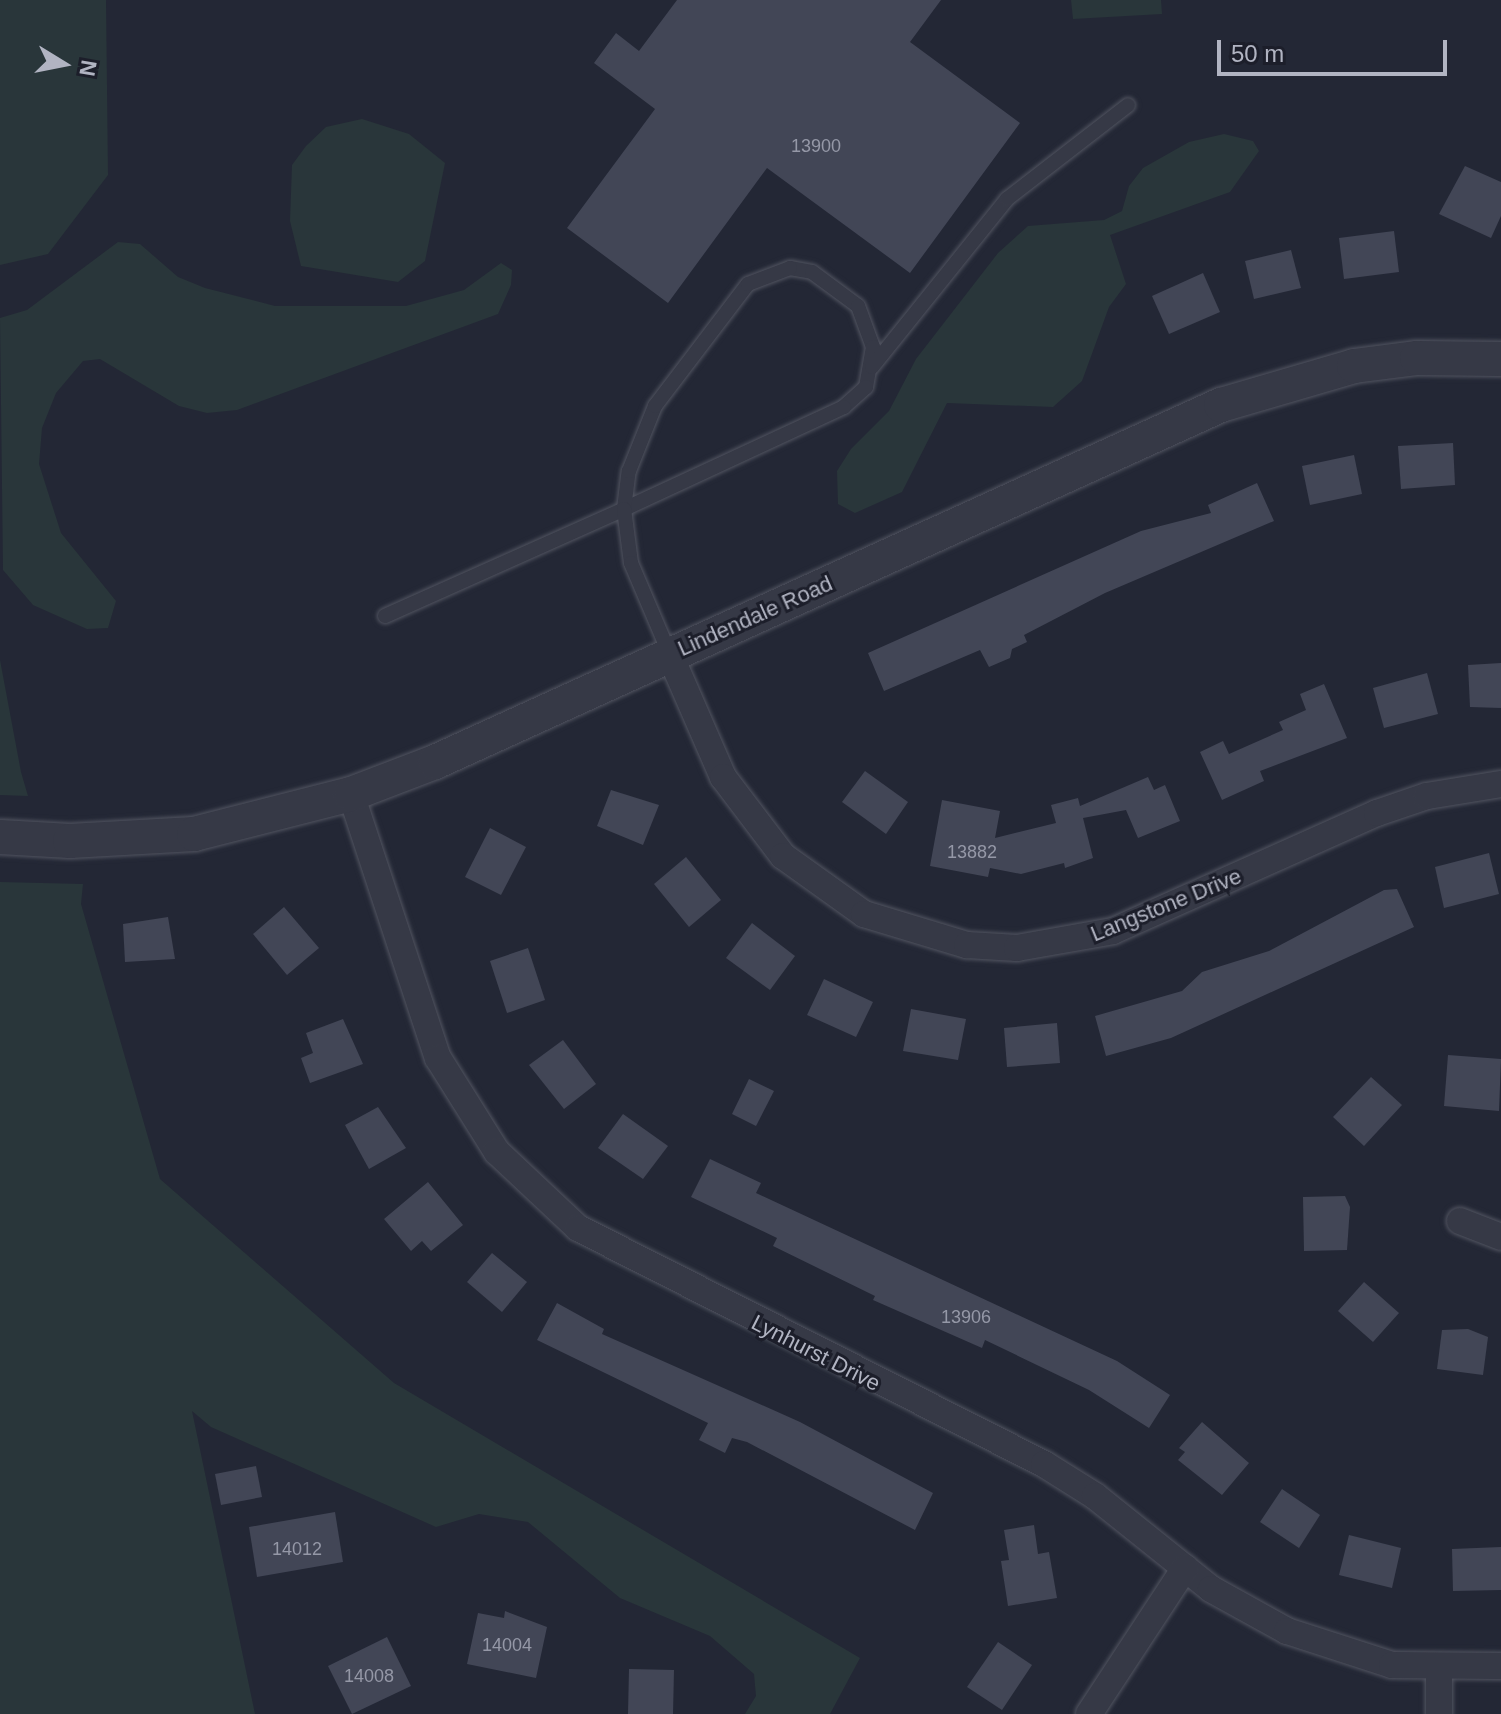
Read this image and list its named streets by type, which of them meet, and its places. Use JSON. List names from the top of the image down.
{
  "streets": {
    "street": ["Lindendale Road", "Langstone Drive", "Lynhurst Drive"]
  },
  "crossings": [
    ["Lindendale Road", "Langstone Drive"],
    ["Lindendale Road", "Lynhurst Drive"]
  ],
  "house_numbers": [
    "13900",
    "13882",
    "13906",
    "14012",
    "14004",
    "14008"
  ],
  "scale_bar": "50 m",
  "north": "right"
}
